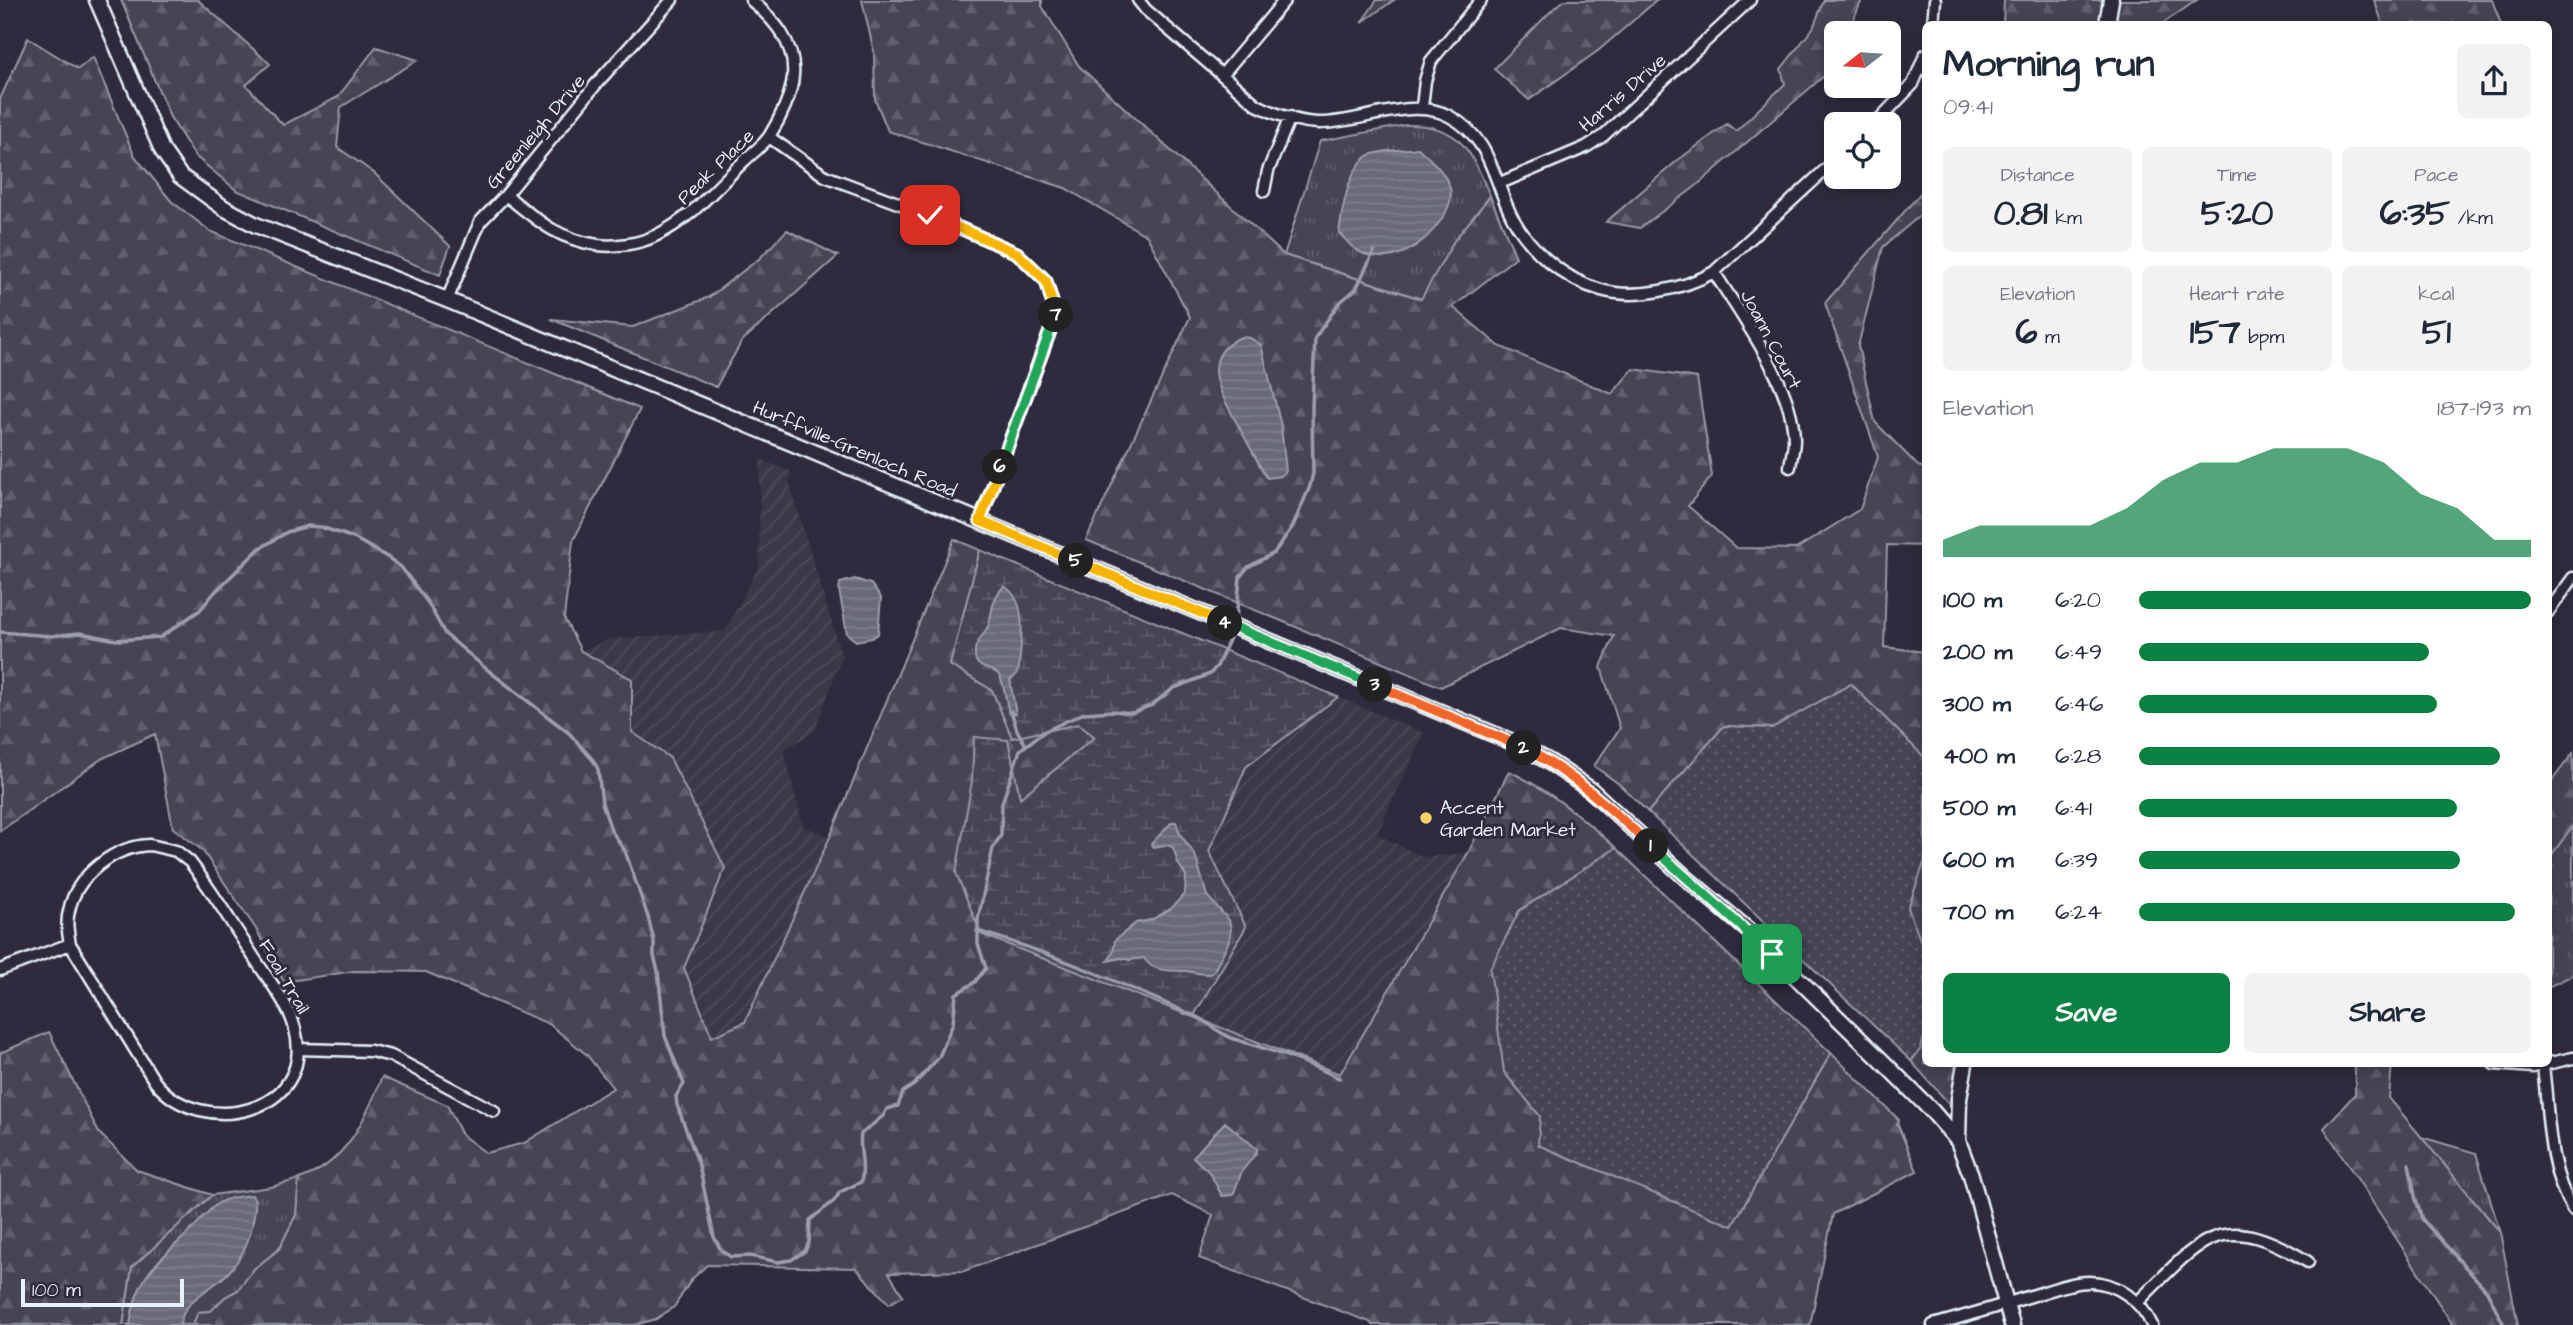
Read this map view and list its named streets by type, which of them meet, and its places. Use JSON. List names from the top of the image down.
{
  "streets": {
    "main road": ["Hurffville-Grenloch Road"],
    "street": [
      "Harris Drive",
      "Greenleigh Drive",
      "Peak Place",
      "Joann Court",
      "Foal Trail"
    ]
  },
  "crossings": [
    ["Greenleigh Drive", "Peak Place"],
    ["Greenleigh Drive", "Hurffville-Grenloch Road"]
  ],
  "places": ["Accent Garden Market"],
  "scale_bar": "100 m",
  "north": "left",
  "page": {
    "heading": ["Morning run", "09:41"],
    "stats": [
      ["Distance", "0.81 km"],
      ["Time", "5:20"],
      ["Pace", "6:35 /km"],
      ["Elevation", "6 m"],
      ["Heart rate", "157 bpm"],
      ["kcal", "51"]
    ],
    "pins": [
      "7",
      "6",
      "5",
      "4",
      "3",
      "2",
      "1"
    ],
    "chart": ["Elevation", "187–193 m"],
    "list": [
      {
        "name": "100 m",
        "note": "6:20"
      },
      {
        "name": "200 m",
        "note": "6:49"
      },
      {
        "name": "300 m",
        "note": "6:46"
      },
      {
        "name": "400 m",
        "note": "6:28"
      },
      {
        "name": "500 m",
        "note": "6:41"
      },
      {
        "name": "600 m",
        "note": "6:39"
      },
      {
        "name": "700 m",
        "note": "6:24"
      }
    ],
    "buttons": ["Save", "Share"],
    "scale": "100 m"
  }
}
